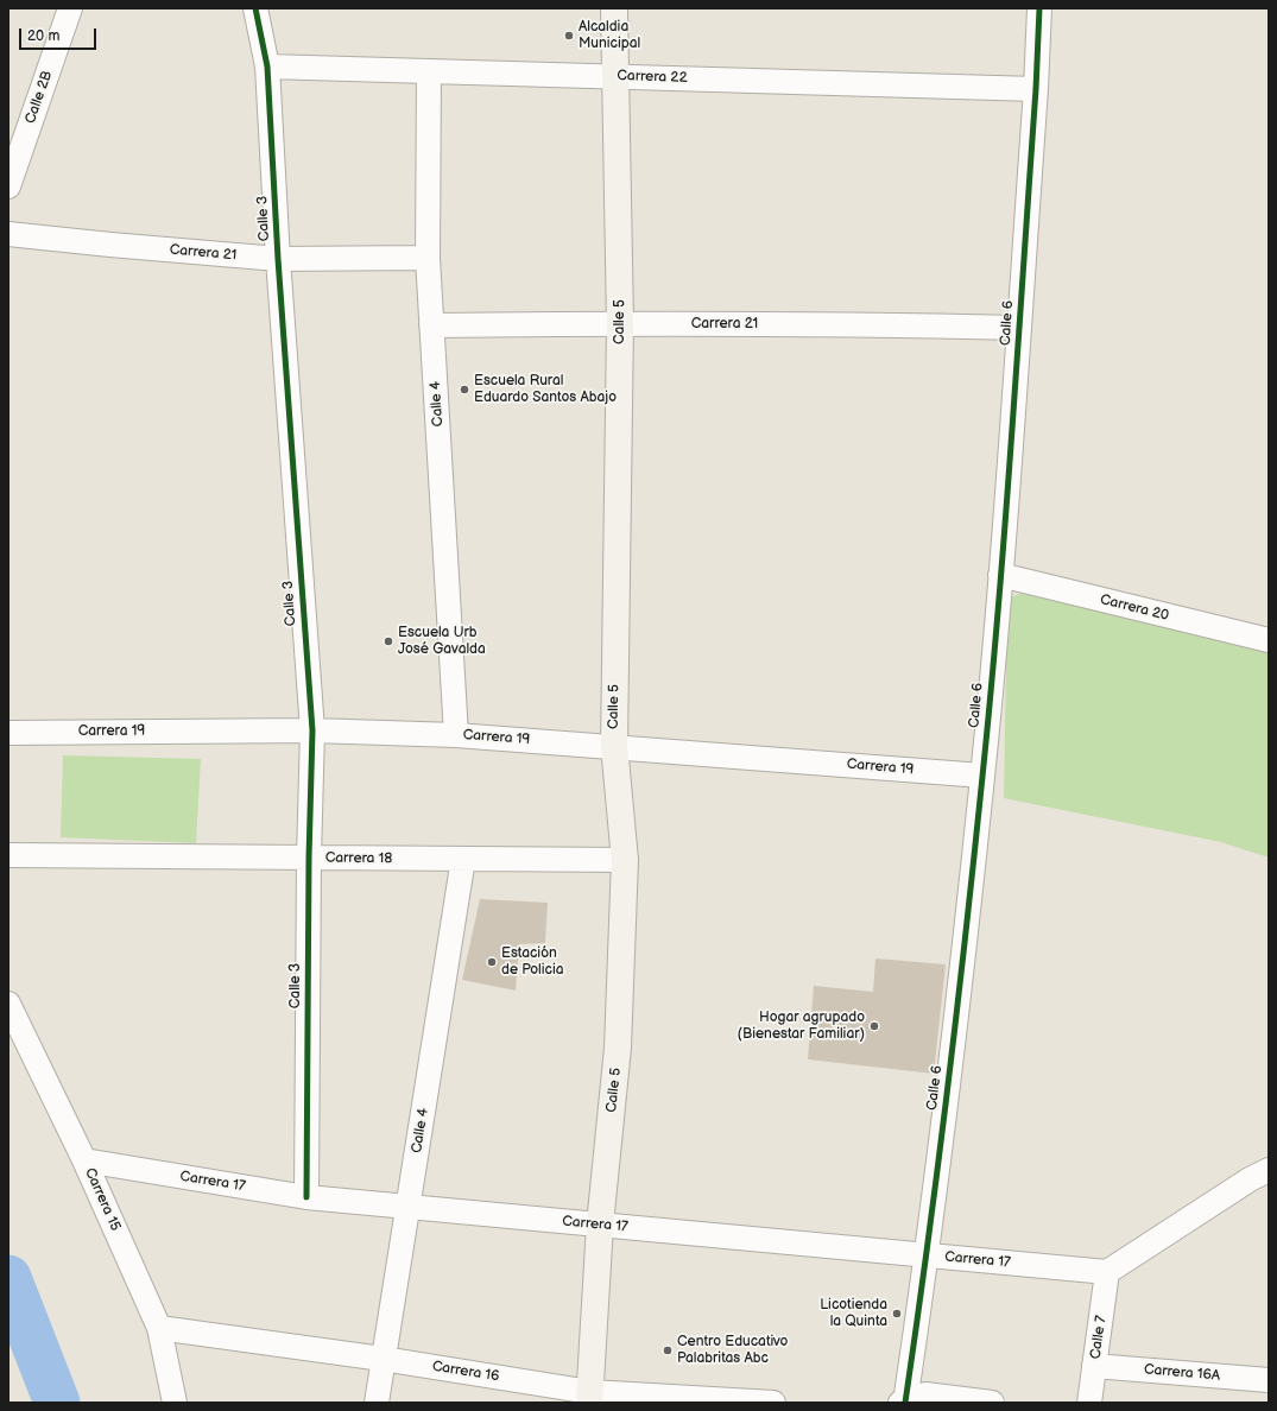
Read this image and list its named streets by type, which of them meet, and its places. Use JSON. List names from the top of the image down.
{
  "streets": {
    "main road": ["Calle 5"],
    "street": [
      "Carrera 22",
      "Calle 2B",
      "Calle 3",
      "Carrera 21",
      "Calle 6",
      "Calle 4",
      "Carrera 20",
      "Carrera 19",
      "Carrera 18",
      "Carrera 17",
      "Carrera 15",
      "Calle 7",
      "Carrera 16",
      "Carrera 16A"
    ]
  },
  "crossings": [
    ["Carrera 22", "Calle 3"],
    ["Carrera 22", "Calle 5"],
    ["Carrera 22", "Calle 6"],
    ["Carrera 22", "Calle 4"],
    ["Calle 3", "Carrera 21"],
    ["Calle 3", "Carrera 19"],
    ["Calle 3", "Carrera 18"],
    ["Calle 3", "Carrera 17"],
    ["Carrera 21", "Calle 5"],
    ["Carrera 21", "Calle 6"],
    ["Carrera 21", "Calle 4"],
    ["Calle 5", "Carrera 19"],
    ["Calle 5", "Carrera 18"],
    ["Calle 5", "Carrera 17"],
    ["Calle 5", "Carrera 16"],
    ["Calle 6", "Carrera 20"],
    ["Calle 6", "Carrera 19"],
    ["Calle 6", "Carrera 17"],
    ["Calle 4", "Carrera 19"],
    ["Calle 4", "Carrera 18"],
    ["Calle 4", "Carrera 17"],
    ["Calle 4", "Carrera 16"],
    ["Carrera 17", "Carrera 15"],
    ["Carrera 17", "Calle 7"],
    ["Carrera 15", "Carrera 16"],
    ["Calle 7", "Carrera 16A"]
  ],
  "places": [
    "Alcaldia Municipal",
    "Escuela Rural Eduardo Santos Abajo",
    "Escuela Urb José Gavalda",
    "Estación de Policia",
    "Hogar agrupado (Bienestar Familiar)",
    "Licotienda la Quinta",
    "Centro Educativo Palabritas Abc"
  ],
  "scale_bar": "20 m"
}
